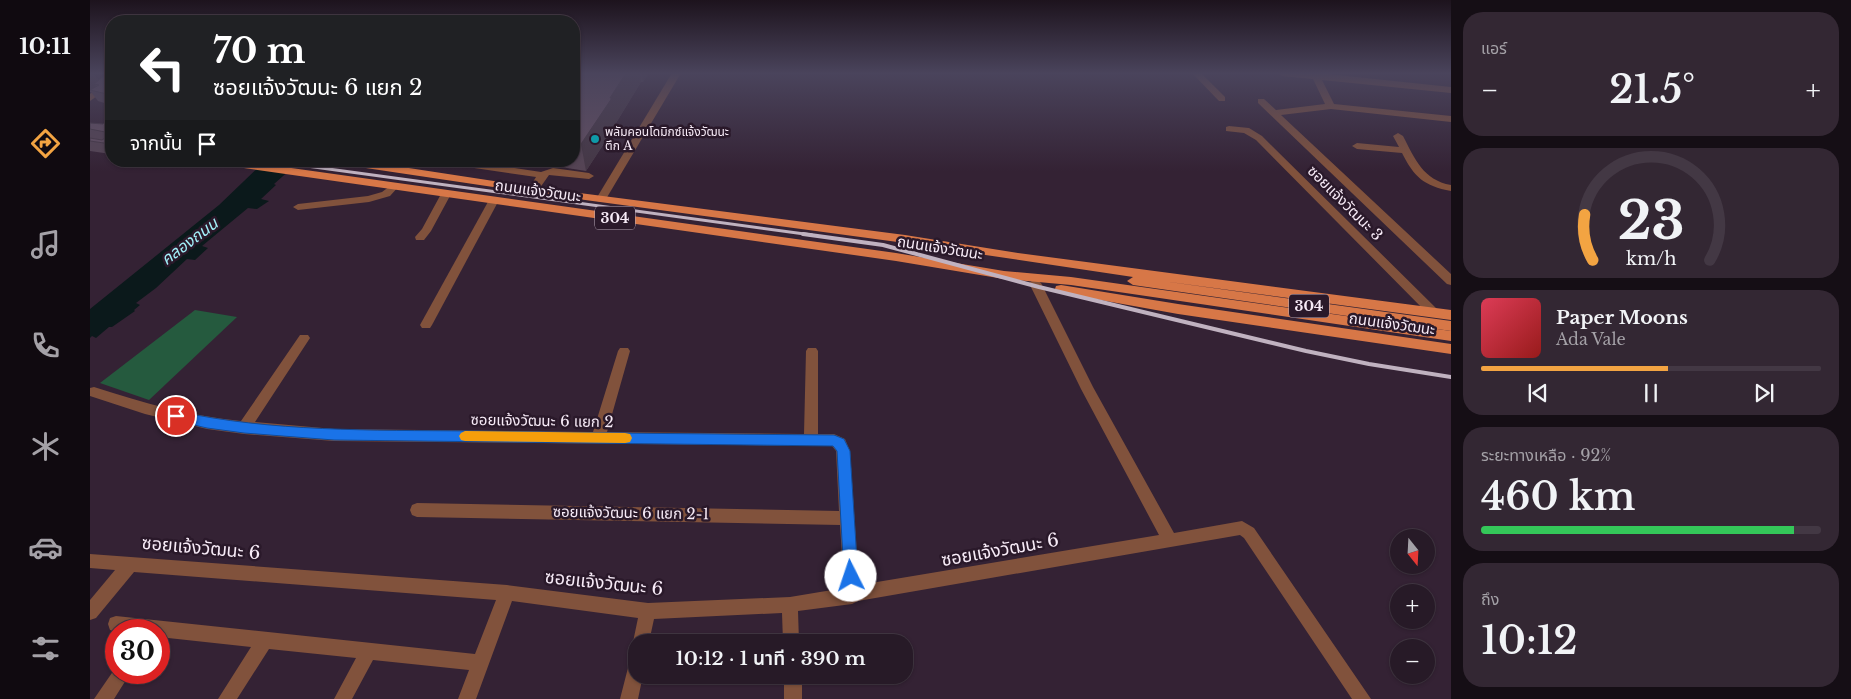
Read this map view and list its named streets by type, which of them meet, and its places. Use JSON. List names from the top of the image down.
{
  "streets": {
    "main road": ["ถนนแจ้งวัฒนะ", "304"],
    "street": [
      "ซอยแจ้งวัฒนะ 3",
      "ซอยแจ้งวัฒนะ 6 แยก 2",
      "ซอยแจ้งวัฒนะ 6 แยก 2-1",
      "ซอยแจ้งวัฒนะ 6"
    ]
  },
  "crossings": [
    ["ถนนแจ้งวัฒนะ", "ซอยแจ้งวัฒนะ 3"],
    ["ซอยแจ้งวัฒนะ 6 แยก 2", "ซอยแจ้งวัฒนะ 6 แยก 2-1"],
    ["ซอยแจ้งวัฒนะ 6 แยก 2", "ซอยแจ้งวัฒนะ 6"]
  ],
  "water": ["คลองถนน"],
  "places": ["พลัมคอนโดมิกซ์แจ้งวัฒนะ ตึก A"],
  "north": "bottom",
  "page": {
    "tabs": "10:11",
    "tile": [
      "แอร์",
      ["ระยะทางเหลือ · 92%", "460 km"],
      ["ถึง", "10:12"]
    ],
    "turn": ["70 m", "ซอยแจ้งวัฒนะ 6 แยก 2"],
    "heat": ["−", "21.5°", "+"],
    "then": "จากนั้น",
    "song": ["Paper Moons", "Ada Vale"],
    "map_buttons": ["+", "−"],
    "limit": "30",
    "trip": "10:12 · 1 นาที · 390 m",
    "gauge": ["23", "km/h"]
  }
}
